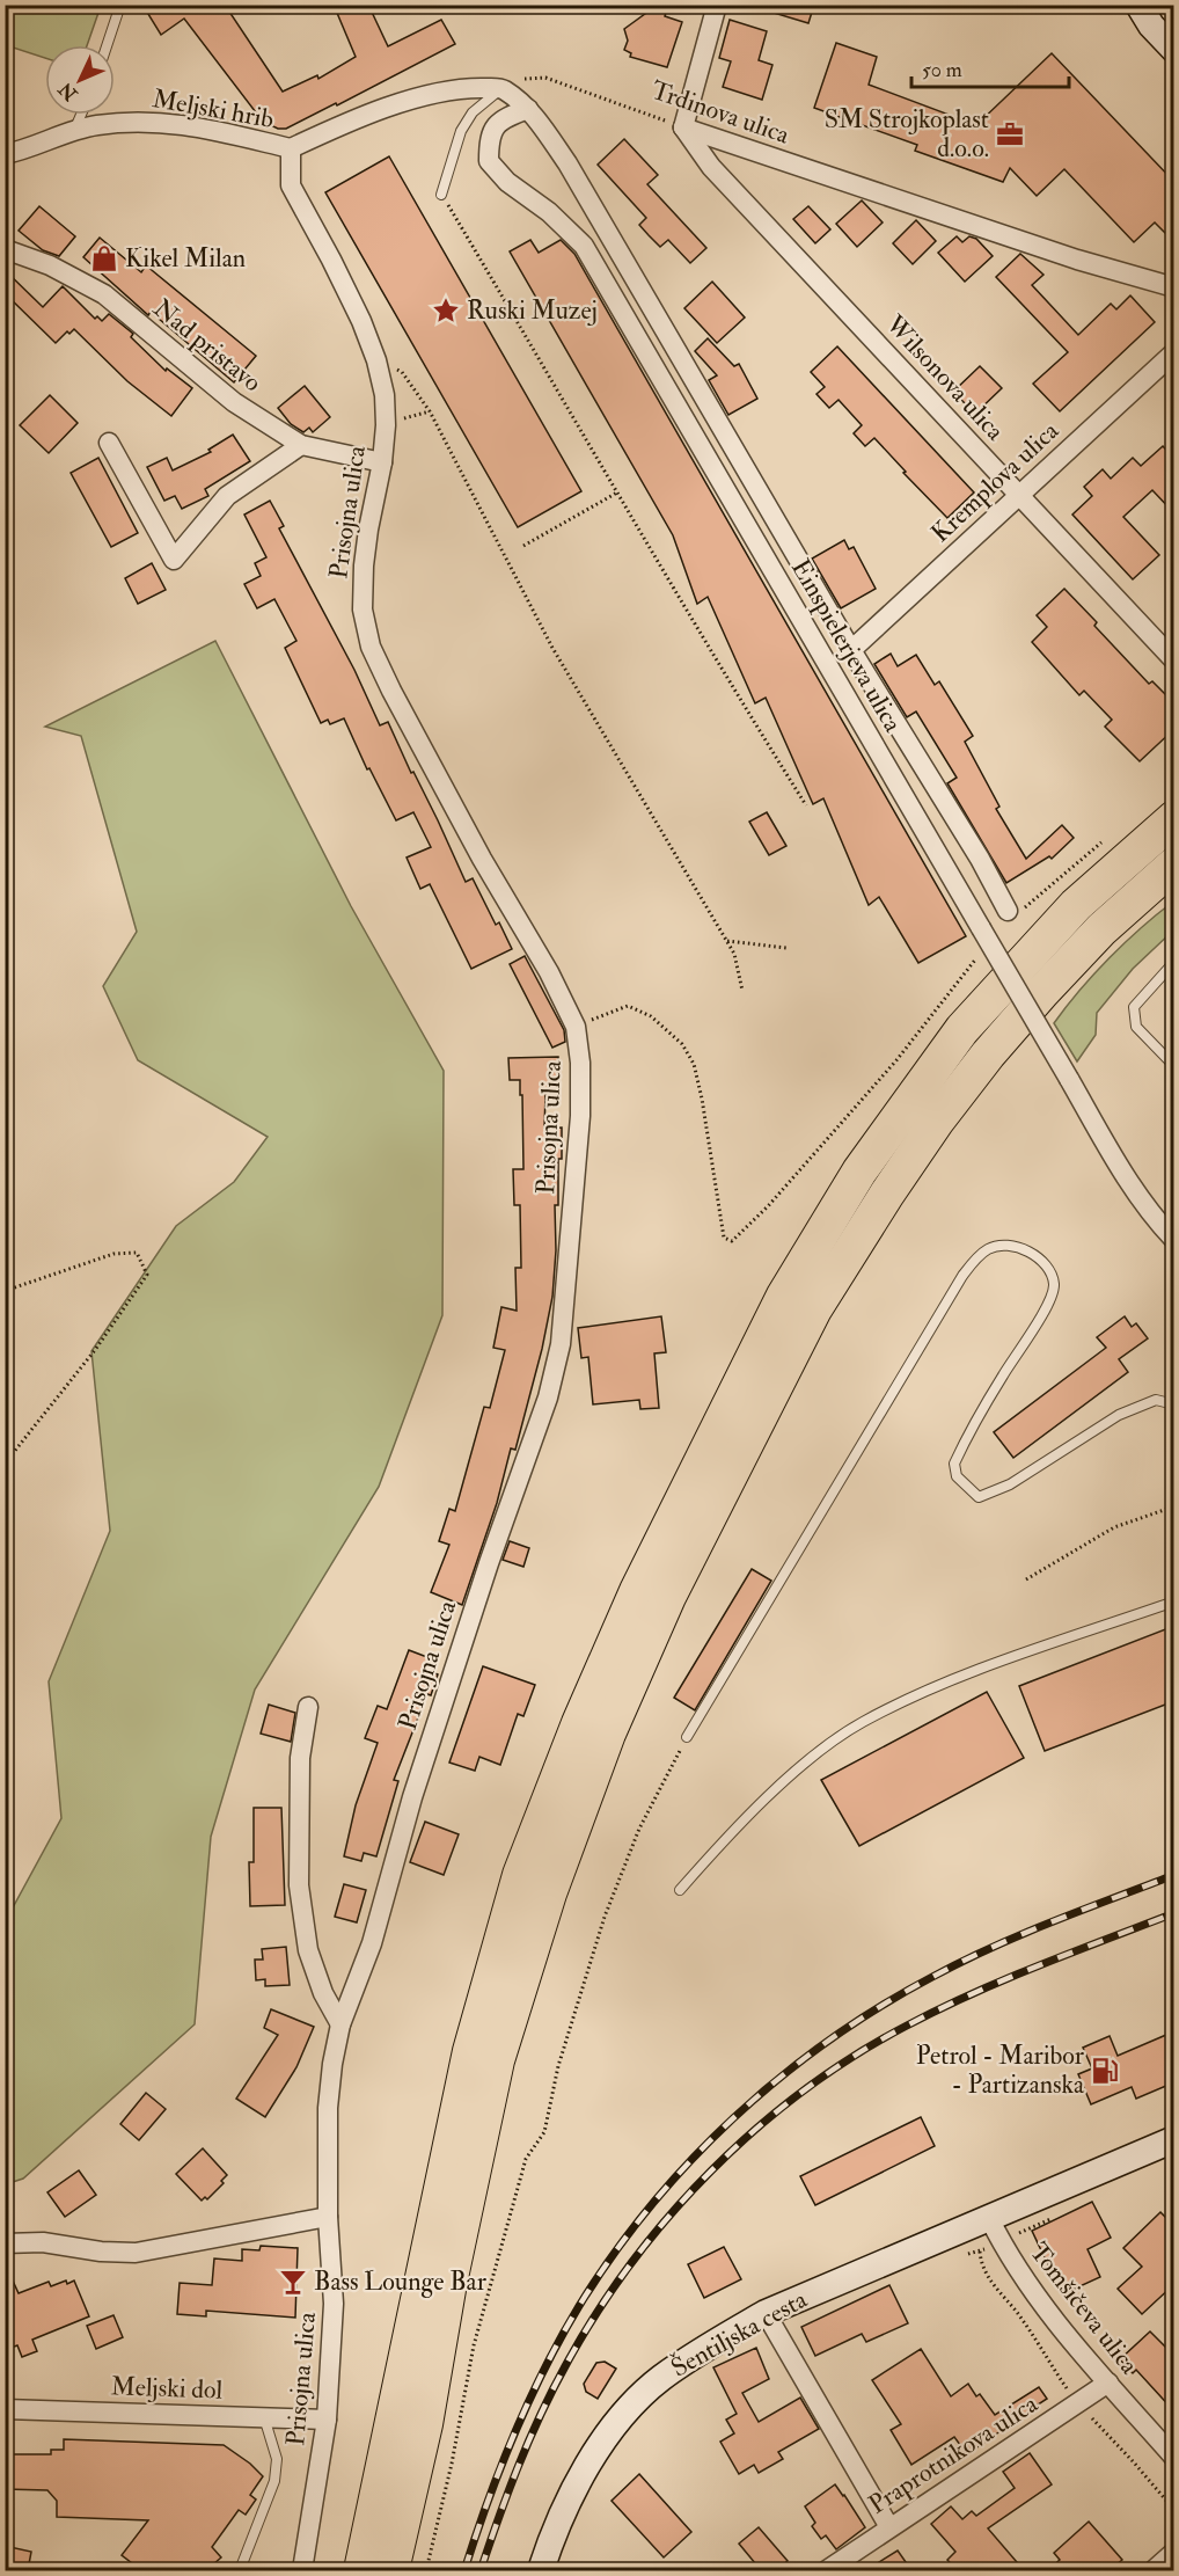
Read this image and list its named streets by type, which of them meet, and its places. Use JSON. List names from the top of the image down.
{
  "streets": {
    "street": [
      "Meljski hrib",
      "Trdinova ulica",
      "Nad pristavo",
      "Wilsonova ulica",
      "Kremplova ulica",
      "Prisojna ulica",
      "Einspielerjeva ulica",
      "Tomšičeva ulica",
      "Šentiljska cesta",
      "Meljski dol",
      "Praprotnikova ulica"
    ]
  },
  "crossings": [
    ["Meljski hrib", "Prisojna ulica"],
    ["Trdinova ulica", "Wilsonova ulica"],
    ["Trdinova ulica", "Einspielerjeva ulica"],
    ["Nad pristavo", "Prisojna ulica"],
    ["Wilsonova ulica", "Kremplova ulica"],
    ["Kremplova ulica", "Einspielerjeva ulica"],
    ["Prisojna ulica", "Meljski dol"],
    ["Tomšičeva ulica", "Šentiljska cesta"],
    ["Tomšičeva ulica", "Praprotnikova ulica"]
  ],
  "places": {
    "office": ["SM Strojkoplast d.o.o."],
    "shop": ["Kikel Milan"],
    "place": ["Ruski Muzej"],
    "fuel station": ["Petrol - Maribor - Partizanska"],
    "bar": ["Bass Lounge Bar"]
  },
  "scale_bar": "50 m",
  "north": "bottom left"
}
